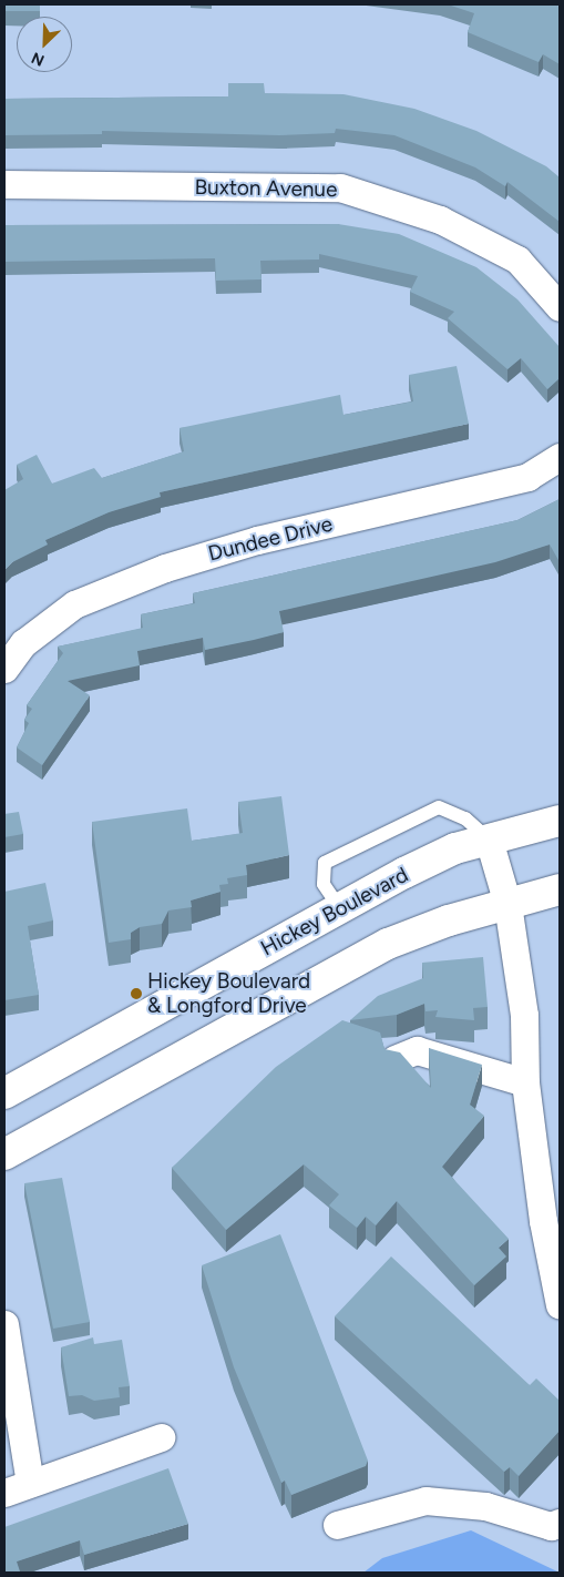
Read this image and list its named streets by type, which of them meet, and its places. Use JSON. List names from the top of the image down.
{
  "streets": {
    "main road": ["Hickey Boulevard"],
    "street": ["Buxton Avenue", "Dundee Drive"]
  },
  "places": ["Hickey Boulevard & Longford Drive"],
  "north": "bottom left"
}
